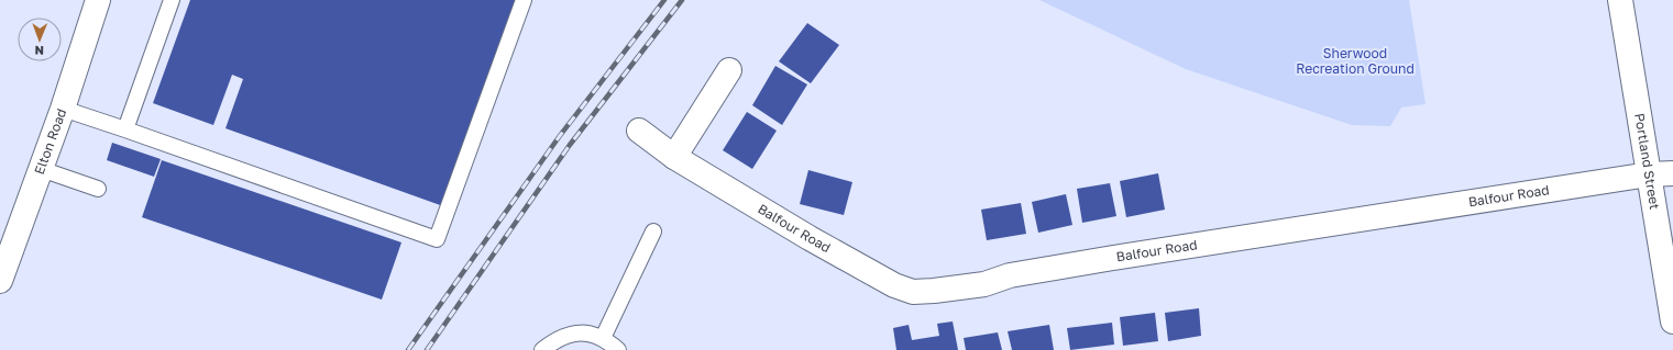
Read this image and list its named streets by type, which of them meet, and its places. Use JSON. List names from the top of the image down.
{
  "streets": {
    "street": ["Elton Road", "Portland Street", "Balfour Road"]
  },
  "crossings": [
    ["Portland Street", "Balfour Road"]
  ],
  "parks": ["Sherwood Recreation Ground"],
  "north": "bottom"
}
